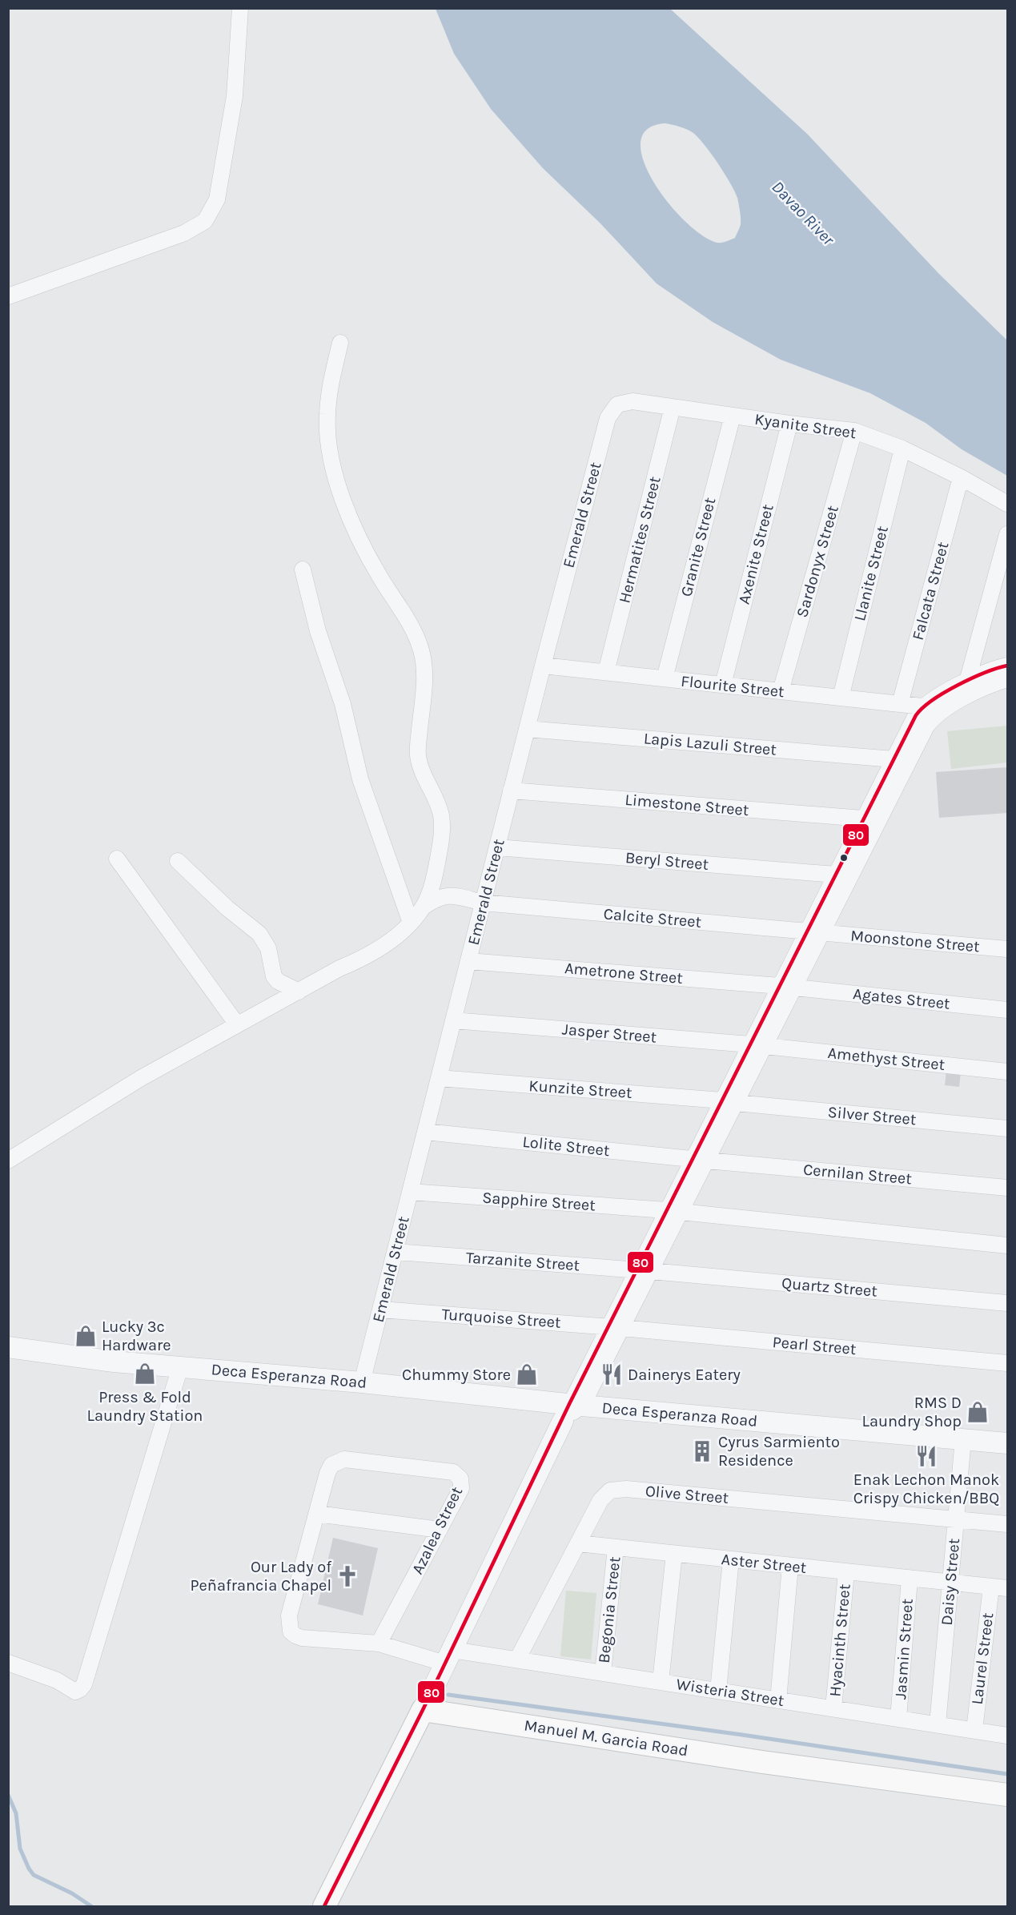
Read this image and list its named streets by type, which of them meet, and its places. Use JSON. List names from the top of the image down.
{
  "streets": {
    "main road": ["Manuel M. Garcia Road"],
    "street": [
      "Kyanite Street",
      "Emerald Street",
      "Hermatites Street",
      "Granite Street",
      "Axenite Street",
      "Sardonyx Street",
      "Llanite Street",
      "Falcata Street",
      "Flourite Street",
      "Lapis Lazuli Street",
      "Limestone Street",
      "Beryl Street",
      "Calcite Street",
      "Moonstone Street",
      "Ametrone Street",
      "Agates Street",
      "Jasper Street",
      "Amethyst Street",
      "Kunzite Street",
      "Silver Street",
      "Lolite Street",
      "Cernilan Street",
      "Sapphire Street",
      "Tarzanite Street",
      "Quartz Street",
      "Turquoise Street",
      "Pearl Street",
      "Deca Esperanza Road",
      "Olive Street",
      "Azalea Street",
      "Aster Street",
      "Daisy Street",
      "Begonia Street",
      "Hyacinth Street",
      "Jasmin Street",
      "Laurel Street",
      "Wisteria Street"
    ]
  },
  "crossings": [
    ["Kyanite Street", "Emerald Street"],
    ["Kyanite Street", "Hermatites Street"],
    ["Kyanite Street", "Granite Street"],
    ["Kyanite Street", "Axenite Street"],
    ["Kyanite Street", "Sardonyx Street"],
    ["Kyanite Street", "Llanite Street"],
    ["Kyanite Street", "Falcata Street"],
    ["Emerald Street", "Flourite Street"],
    ["Emerald Street", "Lapis Lazuli Street"],
    ["Emerald Street", "Limestone Street"],
    ["Emerald Street", "Beryl Street"],
    ["Emerald Street", "Calcite Street"],
    ["Emerald Street", "Ametrone Street"],
    ["Emerald Street", "Jasper Street"],
    ["Emerald Street", "Kunzite Street"],
    ["Emerald Street", "Lolite Street"],
    ["Emerald Street", "Sapphire Street"],
    ["Emerald Street", "Tarzanite Street"],
    ["Emerald Street", "Turquoise Street"],
    ["Emerald Street", "Deca Esperanza Road"],
    ["Hermatites Street", "Flourite Street"],
    ["Granite Street", "Flourite Street"],
    ["Axenite Street", "Flourite Street"],
    ["Sardonyx Street", "Flourite Street"],
    ["Llanite Street", "Flourite Street"],
    ["Falcata Street", "Flourite Street"],
    ["Calcite Street", "Moonstone Street"],
    ["Ametrone Street", "Agates Street"],
    ["Jasper Street", "Amethyst Street"],
    ["Kunzite Street", "Silver Street"],
    ["Lolite Street", "Cernilan Street"],
    ["Tarzanite Street", "Quartz Street"],
    ["Turquoise Street", "Pearl Street"],
    ["Deca Esperanza Road", "Daisy Street"],
    ["Olive Street", "Aster Street"],
    ["Olive Street", "Daisy Street"],
    ["Olive Street", "Wisteria Street"],
    ["Azalea Street", "Wisteria Street"],
    ["Aster Street", "Daisy Street"],
    ["Aster Street", "Begonia Street"],
    ["Aster Street", "Hyacinth Street"],
    ["Aster Street", "Jasmin Street"],
    ["Aster Street", "Laurel Street"],
    ["Daisy Street", "Wisteria Street"],
    ["Begonia Street", "Wisteria Street"],
    ["Hyacinth Street", "Wisteria Street"],
    ["Jasmin Street", "Wisteria Street"],
    ["Laurel Street", "Wisteria Street"]
  ],
  "water": ["Davao River"],
  "places": {
    "shop": [
      "Lucky 3c Hardware",
      "Press & Fold Laundry Station",
      "Chummy Store",
      "RMS D Laundry Shop"
    ],
    "restaurant": ["Dainerys Eatery", "Enak Lechon Manok Crispy Chicken/BBQ"],
    "building": ["Cyrus Sarmiento Residence"],
    "church": ["Our Lady of Peñafrancia Chapel"]
  },
  "lines": ["transit line 80"]
}
